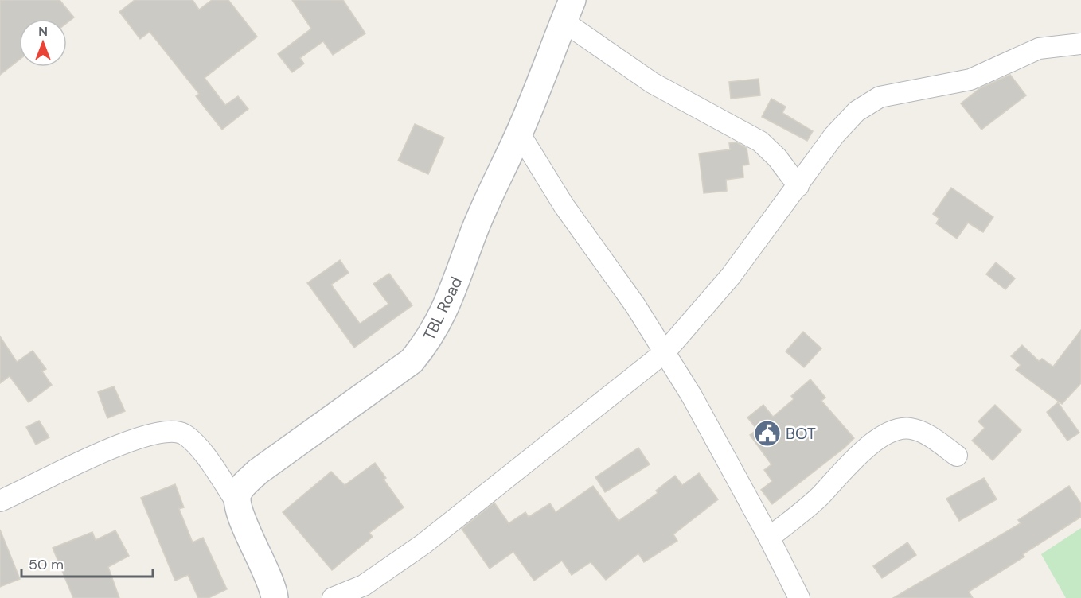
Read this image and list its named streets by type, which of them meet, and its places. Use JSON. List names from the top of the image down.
{
  "streets": {
    "street": ["TBL Road"]
  },
  "places": {
    "public building": ["BOT"]
  },
  "scale_bar": "50 m",
  "north": "top"
}
